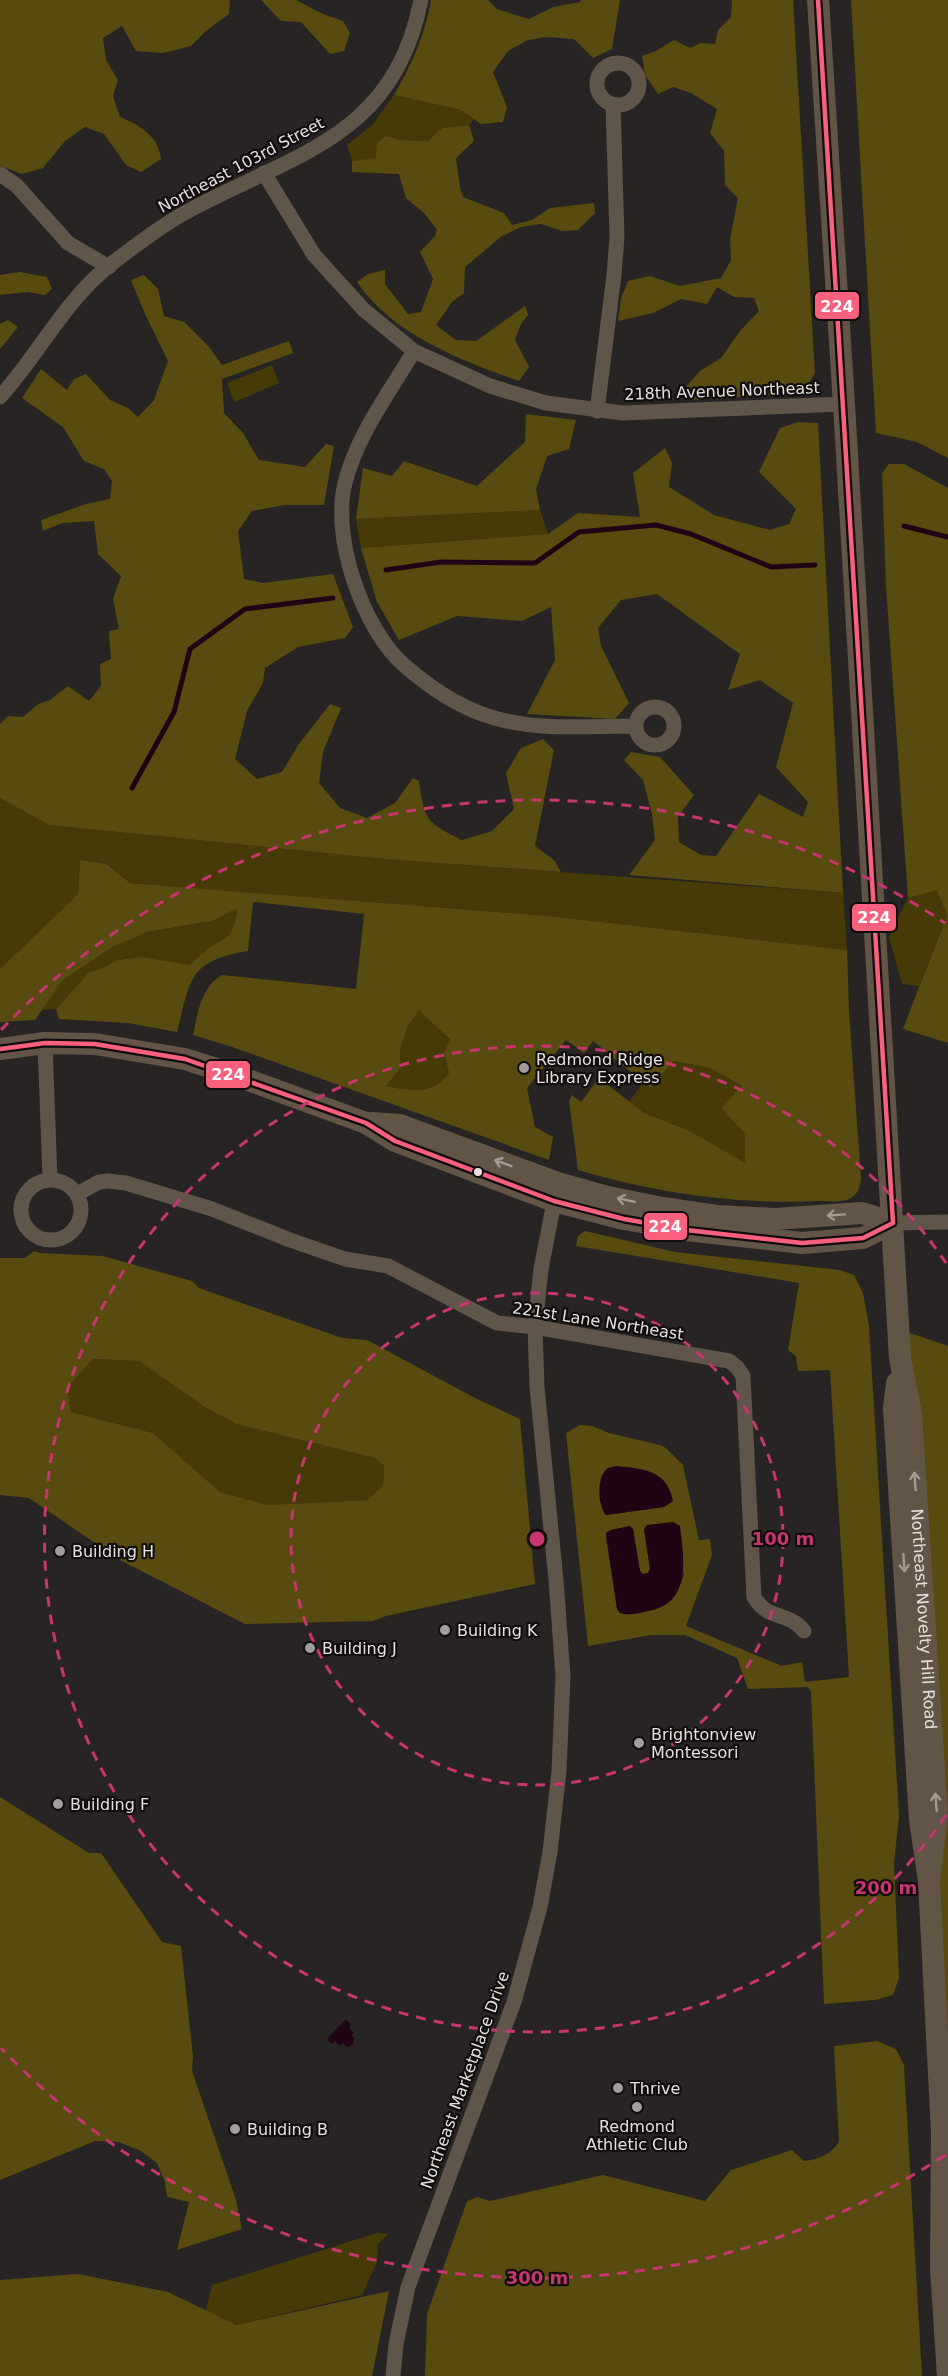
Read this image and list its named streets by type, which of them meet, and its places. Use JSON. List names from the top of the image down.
{
  "streets": {
    "main road": ["Northeast Novelty Hill Road"],
    "street": [
      "Northeast 103rd Street",
      "218th Avenue Northeast",
      "221st Lane Northeast",
      "Northeast Marketplace Drive"
    ]
  },
  "crossings": [
    ["Northeast 103rd Street", "218th Avenue Northeast"],
    ["218th Avenue Northeast", "Northeast Novelty Hill Road"],
    ["221st Lane Northeast", "Northeast Marketplace Drive"]
  ],
  "places": [
    "Redmond Ridge Library Express",
    "Building H",
    "Building K",
    "Building J",
    "Brightonview Montessori",
    "Building F",
    "Thrive",
    "Redmond Athletic Club",
    "Building B"
  ],
  "lines": ["transit line 224"],
  "rings": ["100 m", "200 m", "300 m"]
}
